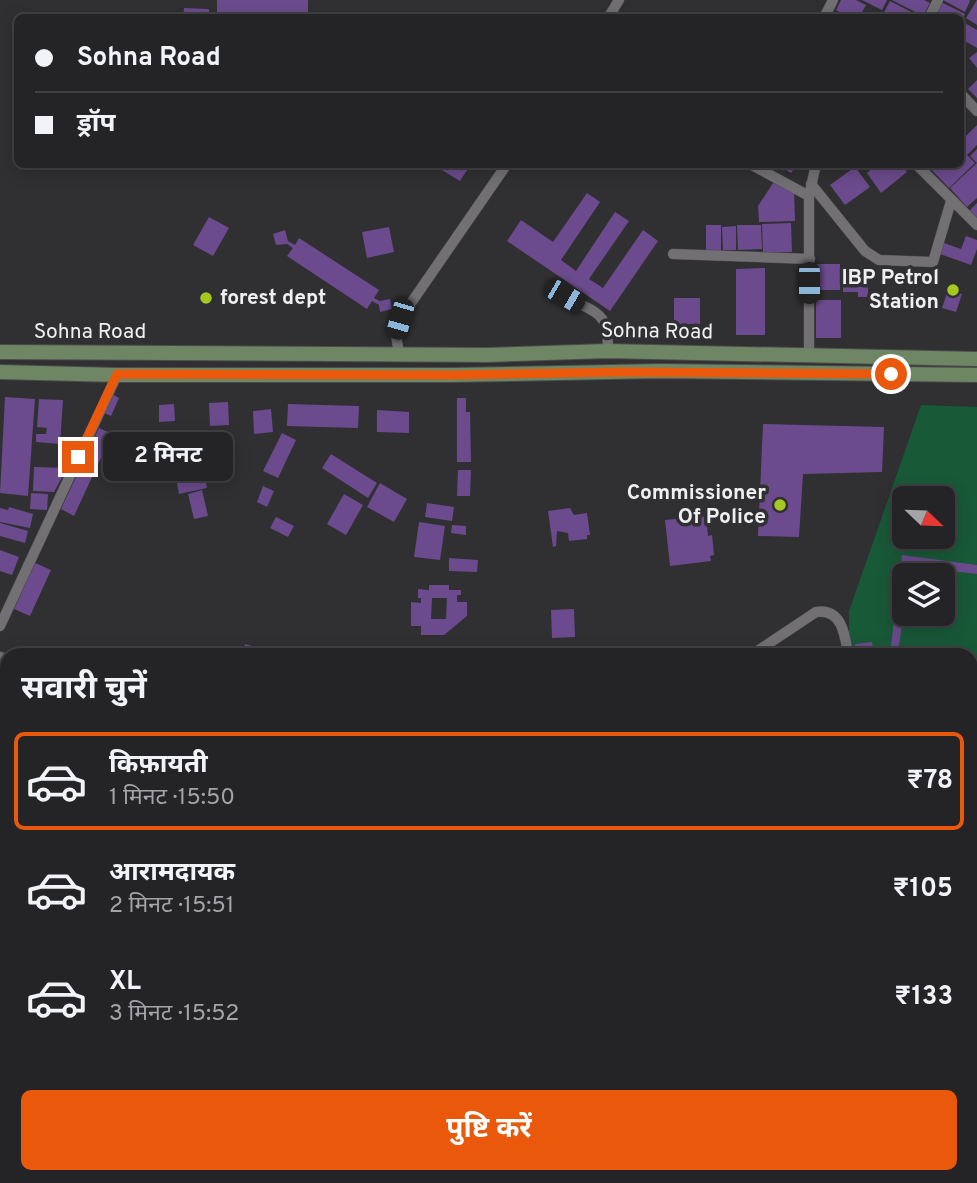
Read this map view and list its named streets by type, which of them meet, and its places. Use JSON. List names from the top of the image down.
{
  "streets": {
    "main road": ["Sohna Road"]
  },
  "places": ["IBP Petrol Station", "forest dept", "Commissioner Of Police"],
  "north": "bottom right",
  "page": {
    "banner": ["Sohna Road", "ड्रॉप"],
    "bubble": "2 मिनट",
    "heading": "सवारी चुनें",
    "list": [
      {
        "name": "किफ़ायती",
        "note": "1 मिनट · 15:50",
        "value": "₹78"
      },
      {
        "name": "आरामदायक",
        "note": "2 मिनट · 15:51",
        "value": "₹105"
      },
      {
        "name": "XL",
        "note": "3 मिनट · 15:52",
        "value": "₹133"
      }
    ],
    "buttons": "पुष्टि करें"
  }
}
